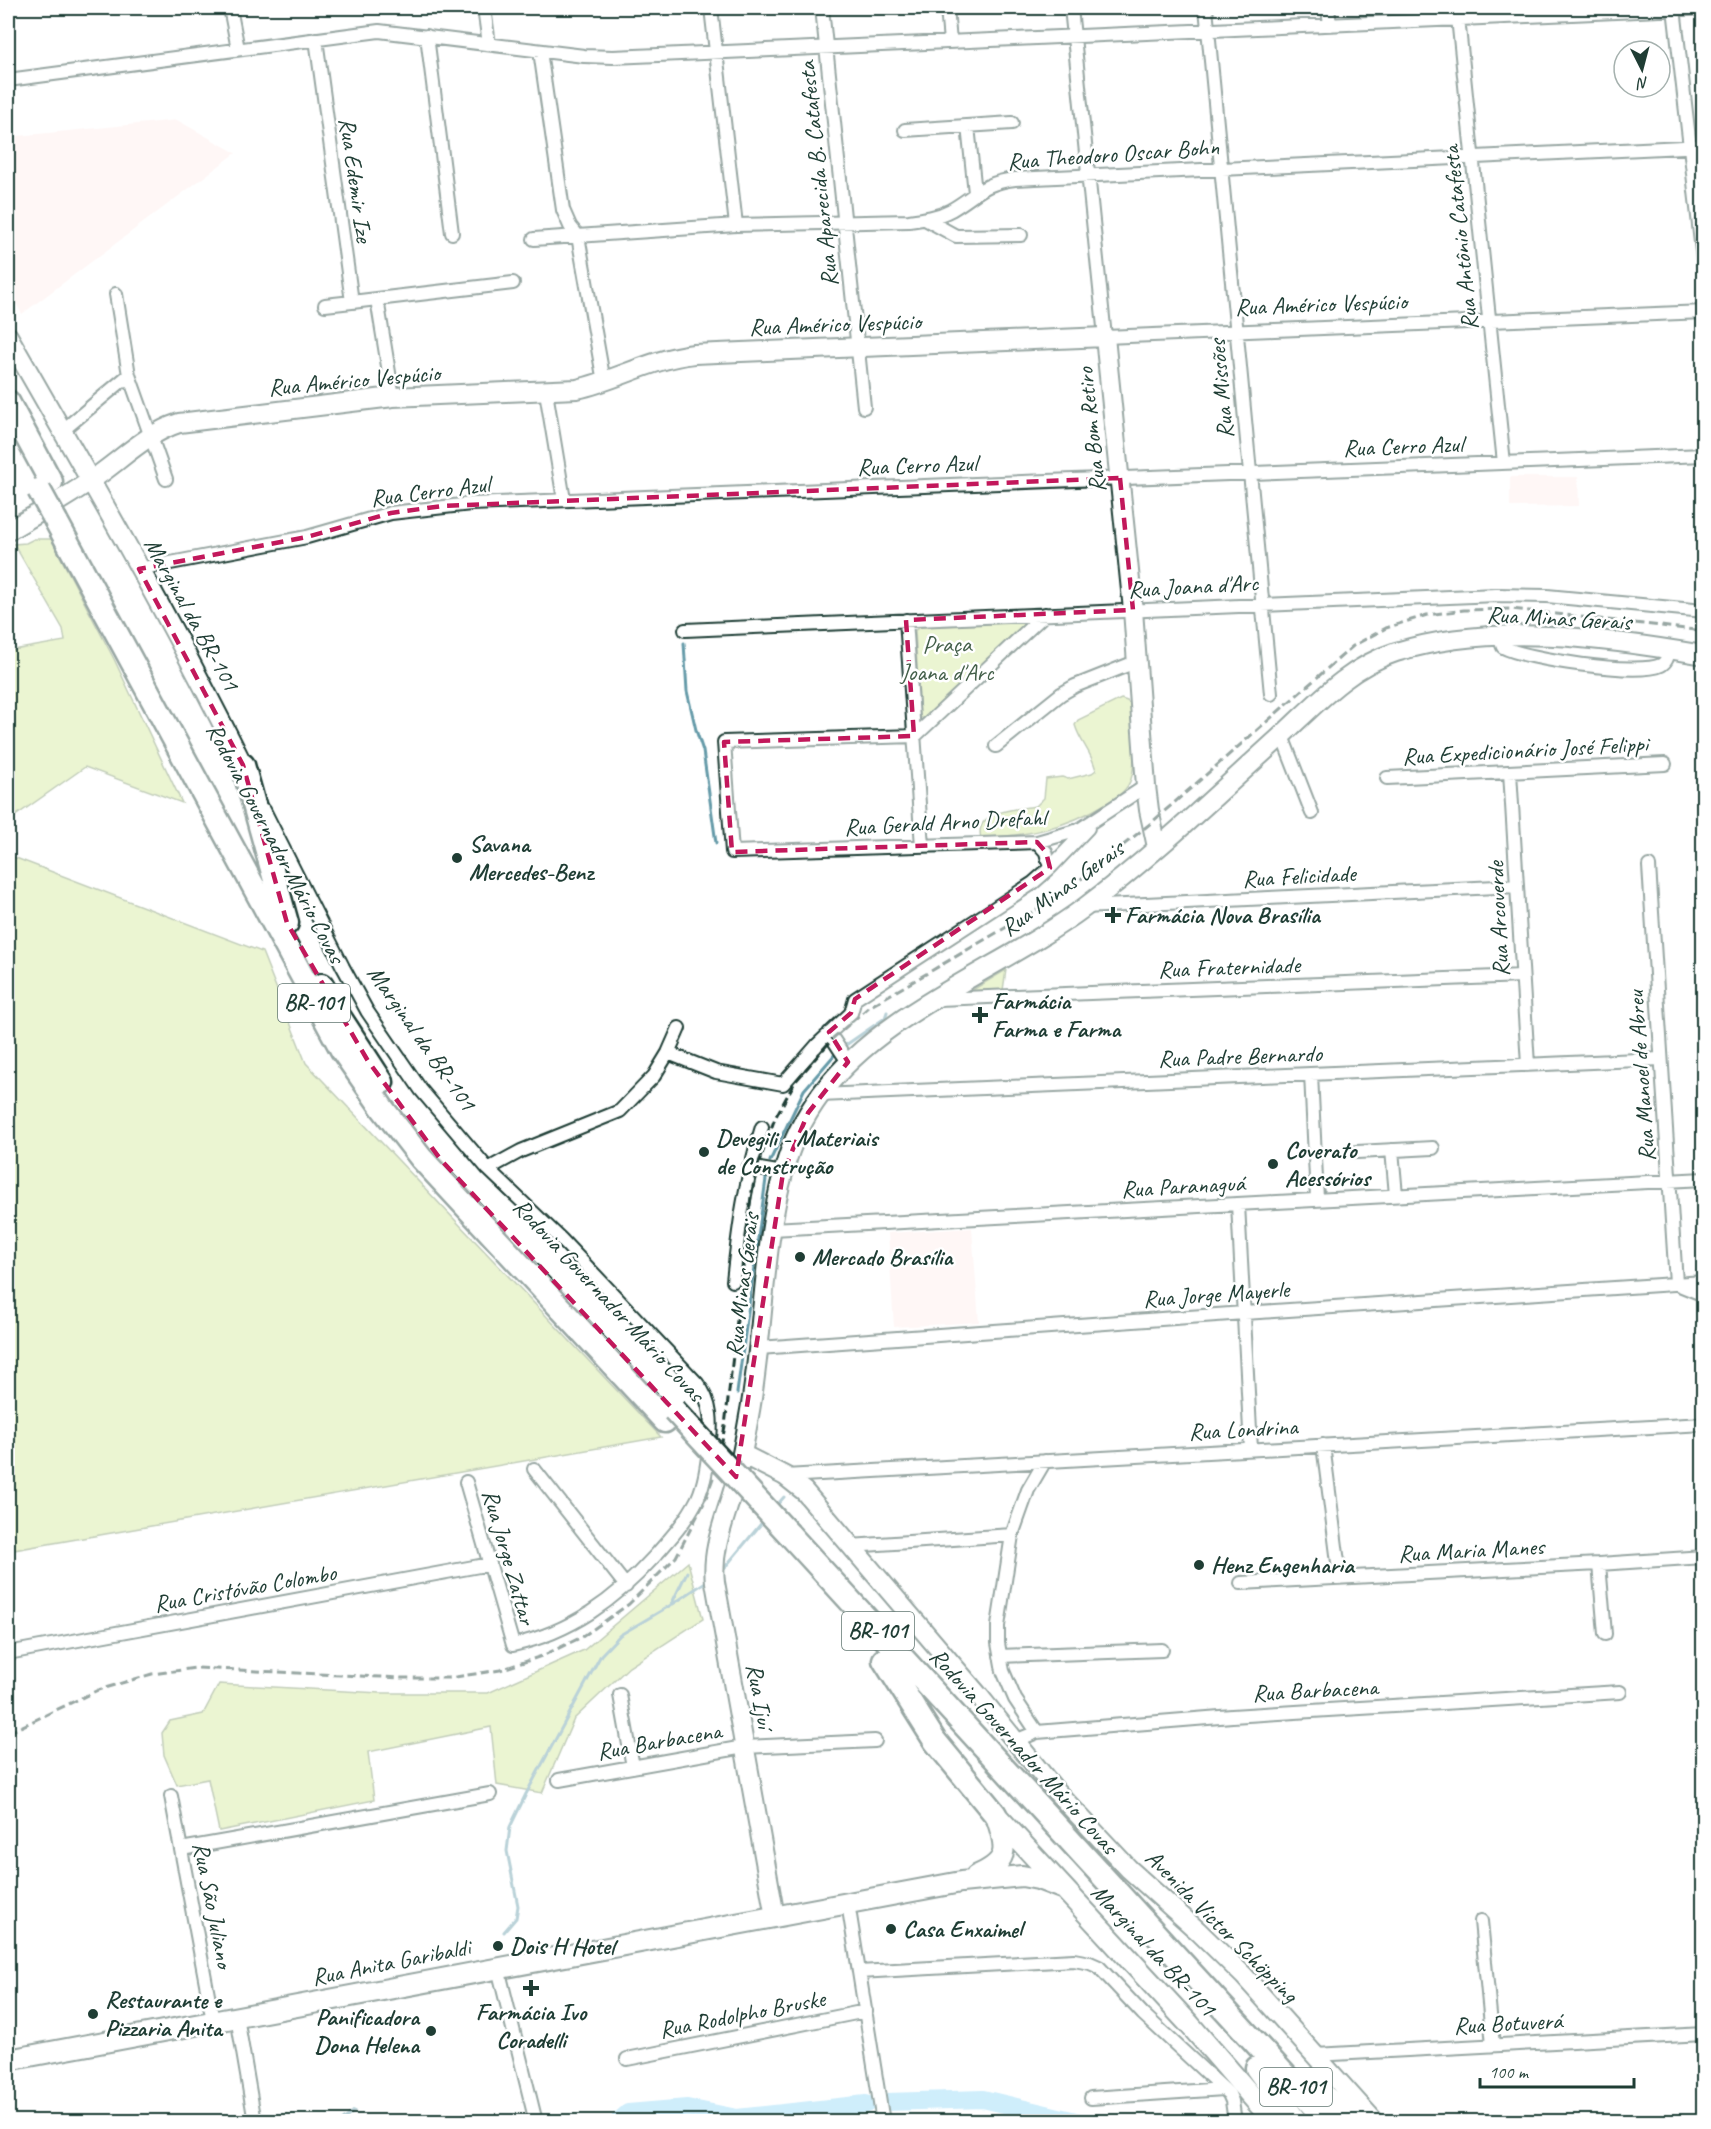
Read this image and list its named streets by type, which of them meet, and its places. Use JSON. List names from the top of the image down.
{
  "streets": {
    "highway": ["Rodovia Governador Mário Covas", "BR-101"],
    "main road": [
      "Rua Américo Vespúcio",
      "Rua Bom Retiro",
      "Marginal da BR-101",
      "Rua Minas Gerais",
      "Rua Ijuí",
      "Avenida Victor Schöpping",
      "Rua Anita Garibaldi"
    ],
    "street": [
      "Rua Theodoro Oscar Bohn",
      "Rua Aparecida B. Catafesta",
      "Rua Edemir Ize",
      "Rua Antônio Catafesta",
      "Rua Missões",
      "Rua Cerro Azul",
      "Rua Joana d'Arc",
      "Rua Expedicionário José Felippi",
      "Rua Gerald Arno Drefahl",
      "Rua Felicidade",
      "Rua Arcoverde",
      "Rua Fraternidade",
      "Rua Padre Bernardo",
      "Rua Manoel de Abreu",
      "Rua Paranaguá",
      "Rua Jorge Mayerle",
      "Rua Londrina",
      "Rua Maria Manes",
      "Rua Jorge Zattar",
      "Rua Cristóvão Colombo",
      "Rua Barbacena",
      "Rua São Juliano",
      "Rua Rodolpho Bruske",
      "Rua Botuverá"
    ]
  },
  "crossings": [
    ["Rua Theodoro Oscar Bohn", "Rua Aparecida B. Catafesta"],
    ["Rua Theodoro Oscar Bohn", "Rua Antônio Catafesta"],
    ["Rua Theodoro Oscar Bohn", "Rua Missões"],
    ["Rua Theodoro Oscar Bohn", "Rua Bom Retiro"],
    ["Rua Aparecida B. Catafesta", "Rua Américo Vespúcio"],
    ["Rua Antônio Catafesta", "Rua Américo Vespúcio"],
    ["Rua Antônio Catafesta", "Rua Cerro Azul"],
    ["Rua Américo Vespúcio", "Rua Missões"],
    ["Rua Américo Vespúcio", "Rua Bom Retiro"],
    ["Rua Américo Vespúcio", "Marginal da BR-101"],
    ["Rua Missões", "Rua Cerro Azul"],
    ["Rua Missões", "Rua Joana d'Arc"],
    ["Rua Bom Retiro", "Rua Cerro Azul"],
    ["Rua Bom Retiro", "Rua Joana d'Arc"],
    ["Rua Bom Retiro", "Rua Minas Gerais"],
    ["Rua Bom Retiro", "Rua Gerald Arno Drefahl"],
    ["Rua Cerro Azul", "Marginal da BR-101"],
    ["Marginal da BR-101", "Rua Jorge Zattar"],
    ["Marginal da BR-101", "Rua Anita Garibaldi"],
    ["Rua Minas Gerais", "Rua Felicidade"],
    ["Rua Minas Gerais", "Rua Fraternidade"],
    ["Rua Minas Gerais", "Rua Padre Bernardo"],
    ["Rua Minas Gerais", "Rua Paranaguá"],
    ["Rua Minas Gerais", "Rua Jorge Mayerle"],
    ["Rua Minas Gerais", "Rua Ijuí"],
    ["Rua Minas Gerais", "Avenida Victor Schöpping"],
    ["Rua Expedicionário José Felippi", "Rua Arcoverde"],
    ["Rua Felicidade", "Rua Arcoverde"],
    ["Rua Arcoverde", "Rua Fraternidade"],
    ["Rua Arcoverde", "Rua Padre Bernardo"],
    ["Rua Padre Bernardo", "Rua Manoel de Abreu"],
    ["Rua Manoel de Abreu", "Rua Paranaguá"],
    ["Rua Manoel de Abreu", "Rua Jorge Mayerle"],
    ["Rua Londrina", "Avenida Victor Schöpping"],
    ["Rua Jorge Zattar", "Rua Cristóvão Colombo"],
    ["Rua Barbacena", "Rua Ijuí"],
    ["Rua Barbacena", "Avenida Victor Schöpping"],
    ["Rua Ijuí", "Rua Anita Garibaldi"],
    ["Rua São Juliano", "Rua Anita Garibaldi"],
    ["Avenida Victor Schöpping", "Rua Botuverá"]
  ],
  "parks": ["Praça Joana d'Arc"],
  "places": {
    "other": [
      "Savana Mercedes-Benz",
      "Devegili - Materiais de Construção",
      "Coverato Acessórios",
      "Mercado Brasília",
      "Henz Engenharia",
      "Casa Enxaimel",
      "Dois H Hotel",
      "Restaurante e Pizzaria Anita",
      "Panificadora Dona Helena"
    ],
    "health": ["Farmácia Nova Brasília", "Farmácia Farma e Farma", "Farmácia Ivo Coradelli"]
  },
  "scale_bar": "100 m",
  "north": "bottom"
}
